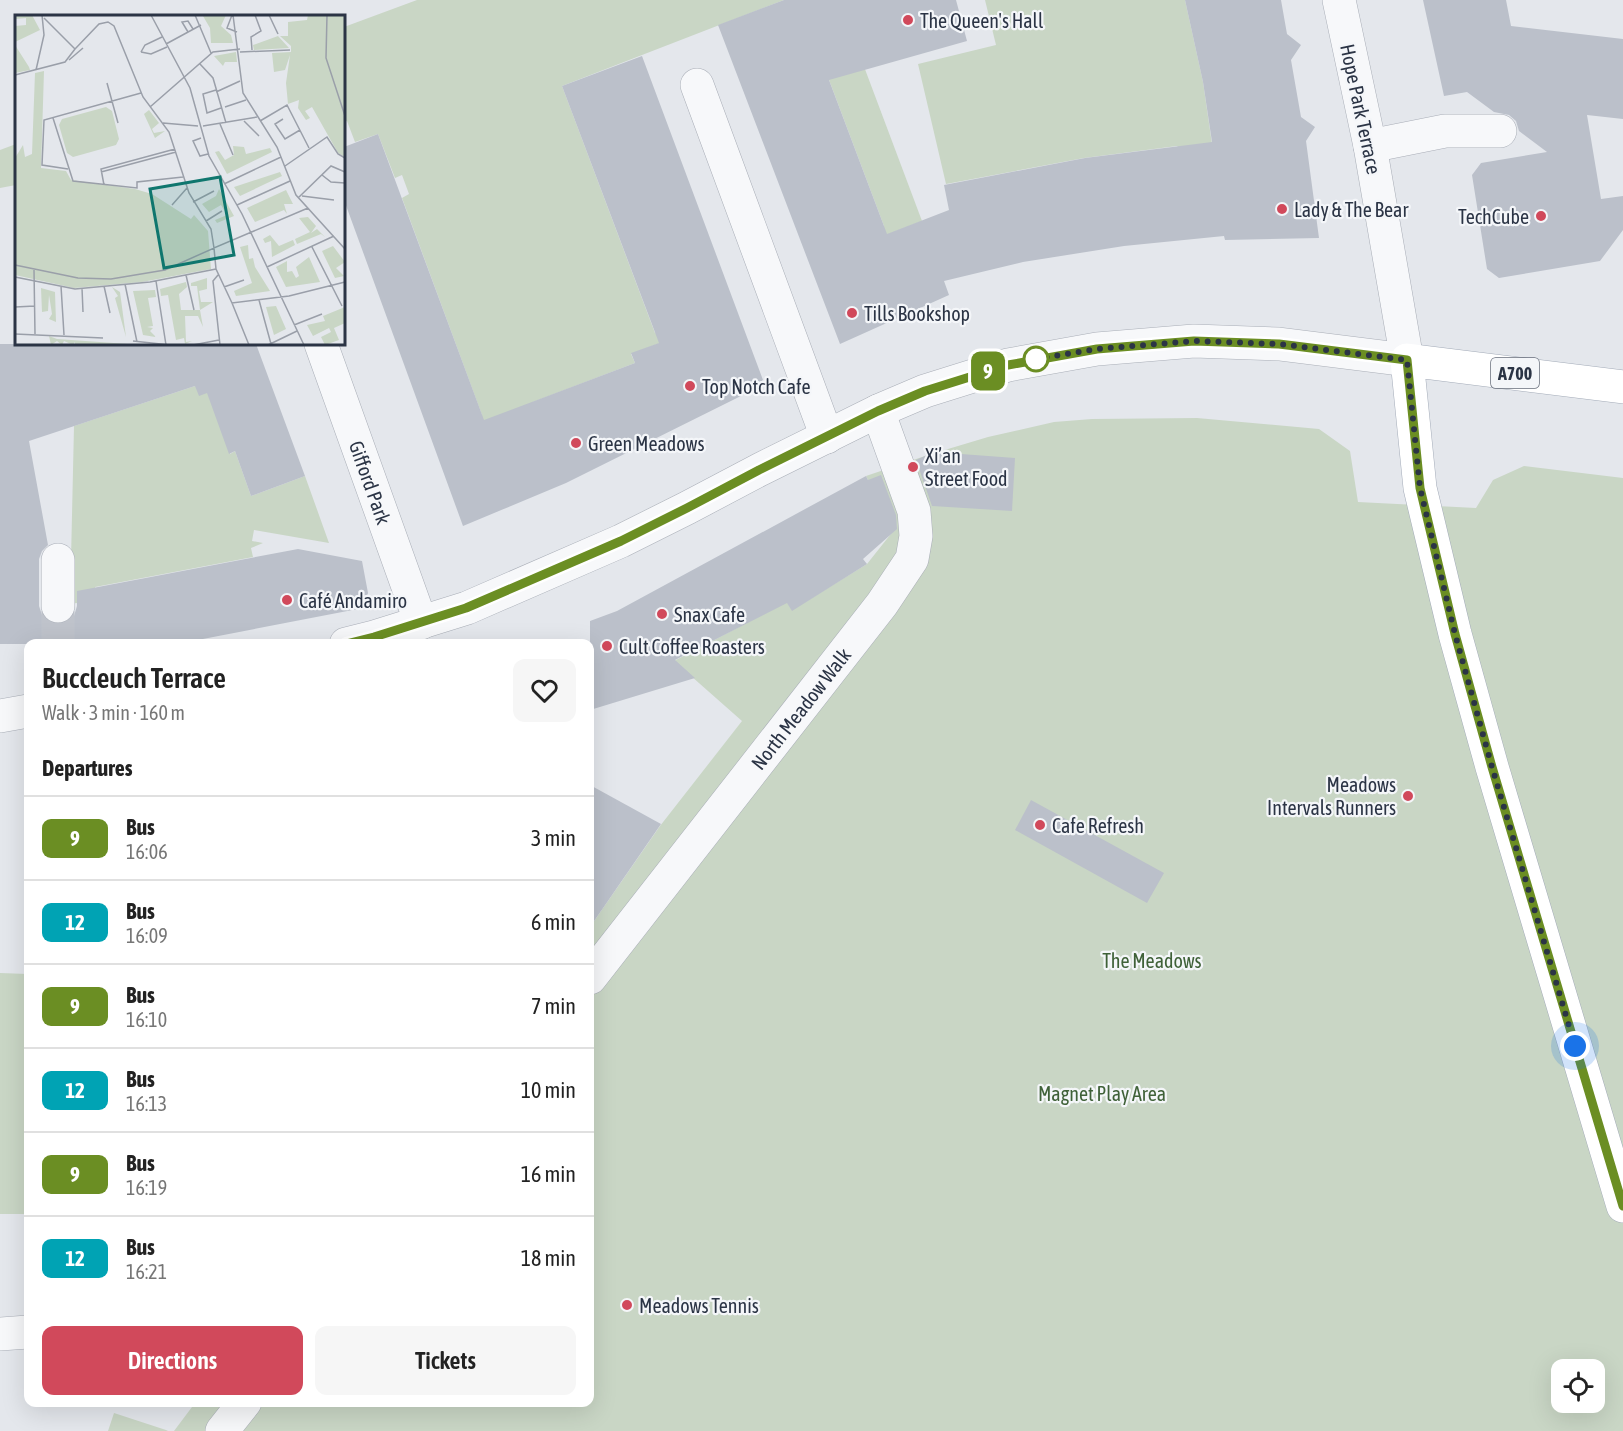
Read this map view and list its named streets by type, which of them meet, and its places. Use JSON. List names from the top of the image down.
{
  "streets": {
    "main road": ["A700"],
    "street": ["Hope Park Terrace", "Gifford Park", "North Meadow Walk"]
  },
  "crossings": [
    ["Hope Park Terrace", "A700"]
  ],
  "parks": ["The Meadows", "Magnet Play Area"],
  "places": [
    "The Queen's Hall",
    "Lady & The Bear",
    "TechCube",
    "Tills Bookshop",
    "Top Notch Cafe",
    "Green Meadows",
    "Xi’an Street Food",
    "Café Andamiro",
    "Snax Cafe",
    "Cult Coffee Roasters",
    "Meadows Intervals Runners",
    "Cafe Refresh",
    "Meadows Tennis"
  ],
  "lines": ["bus line 9"],
  "page": {
    "on_map": "9",
    "heading": [
      ["Buccleuch Terrace", "Walk · 3 min · 160 m"],
      "Departures"
    ],
    "list": [
      {
        "mark": "9",
        "name": "Bus",
        "note": "16:06",
        "value": "3 min"
      },
      {
        "mark": "12",
        "name": "Bus",
        "note": "16:09",
        "value": "6 min"
      },
      {
        "mark": "9",
        "name": "Bus",
        "note": "16:10",
        "value": "7 min"
      },
      {
        "mark": "12",
        "name": "Bus",
        "note": "16:13",
        "value": "10 min"
      },
      {
        "mark": "9",
        "name": "Bus",
        "note": "16:19",
        "value": "16 min"
      },
      {
        "mark": "12",
        "name": "Bus",
        "note": "16:21",
        "value": "18 min"
      }
    ],
    "buttons": ["Directions", "Tickets"]
  }
}
